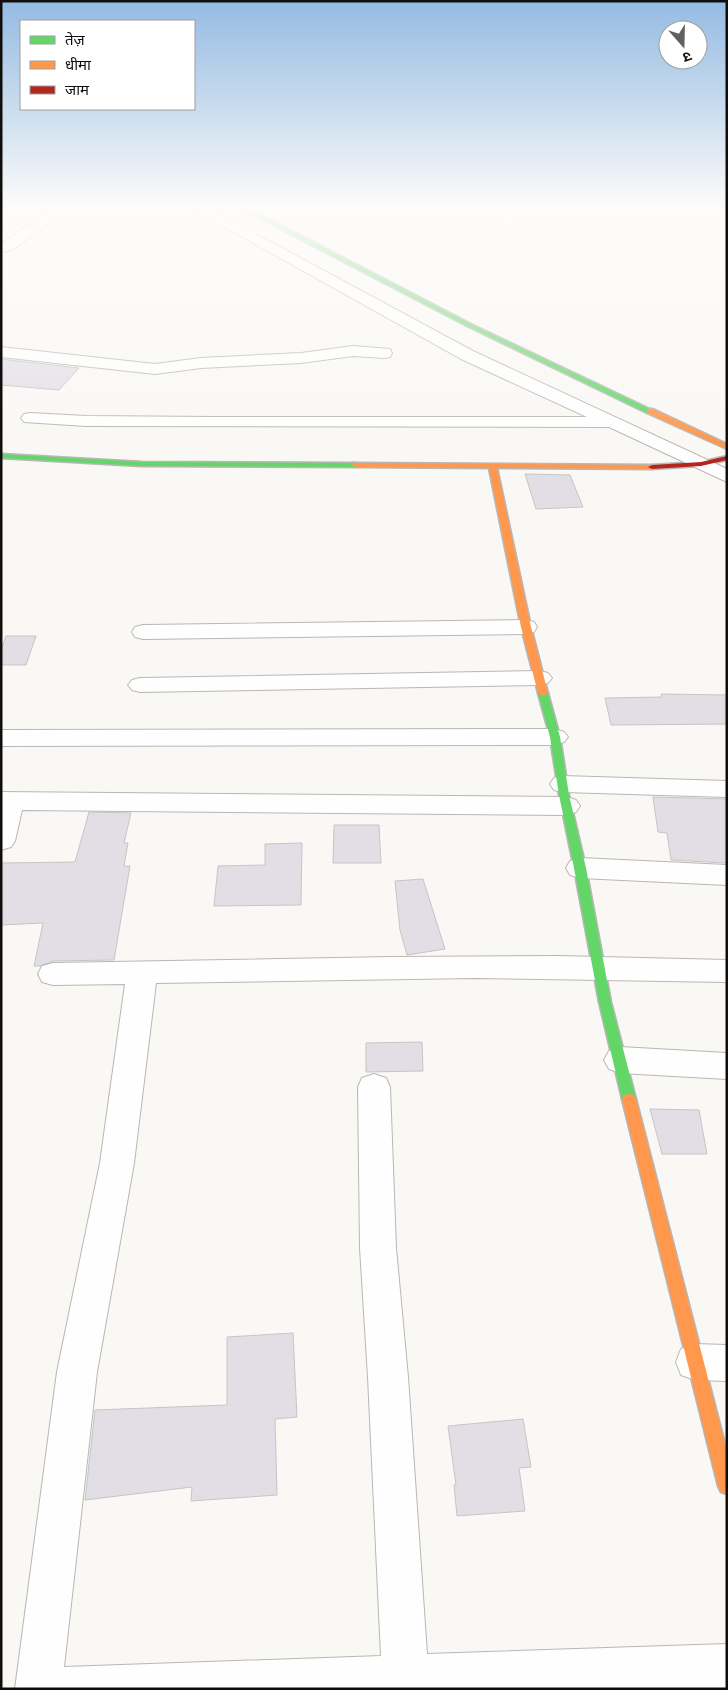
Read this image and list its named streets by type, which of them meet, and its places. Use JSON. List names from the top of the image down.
{
  "legend": ["तेज़", "धीमा", "जाम"],
  "north": "bottom"
}
